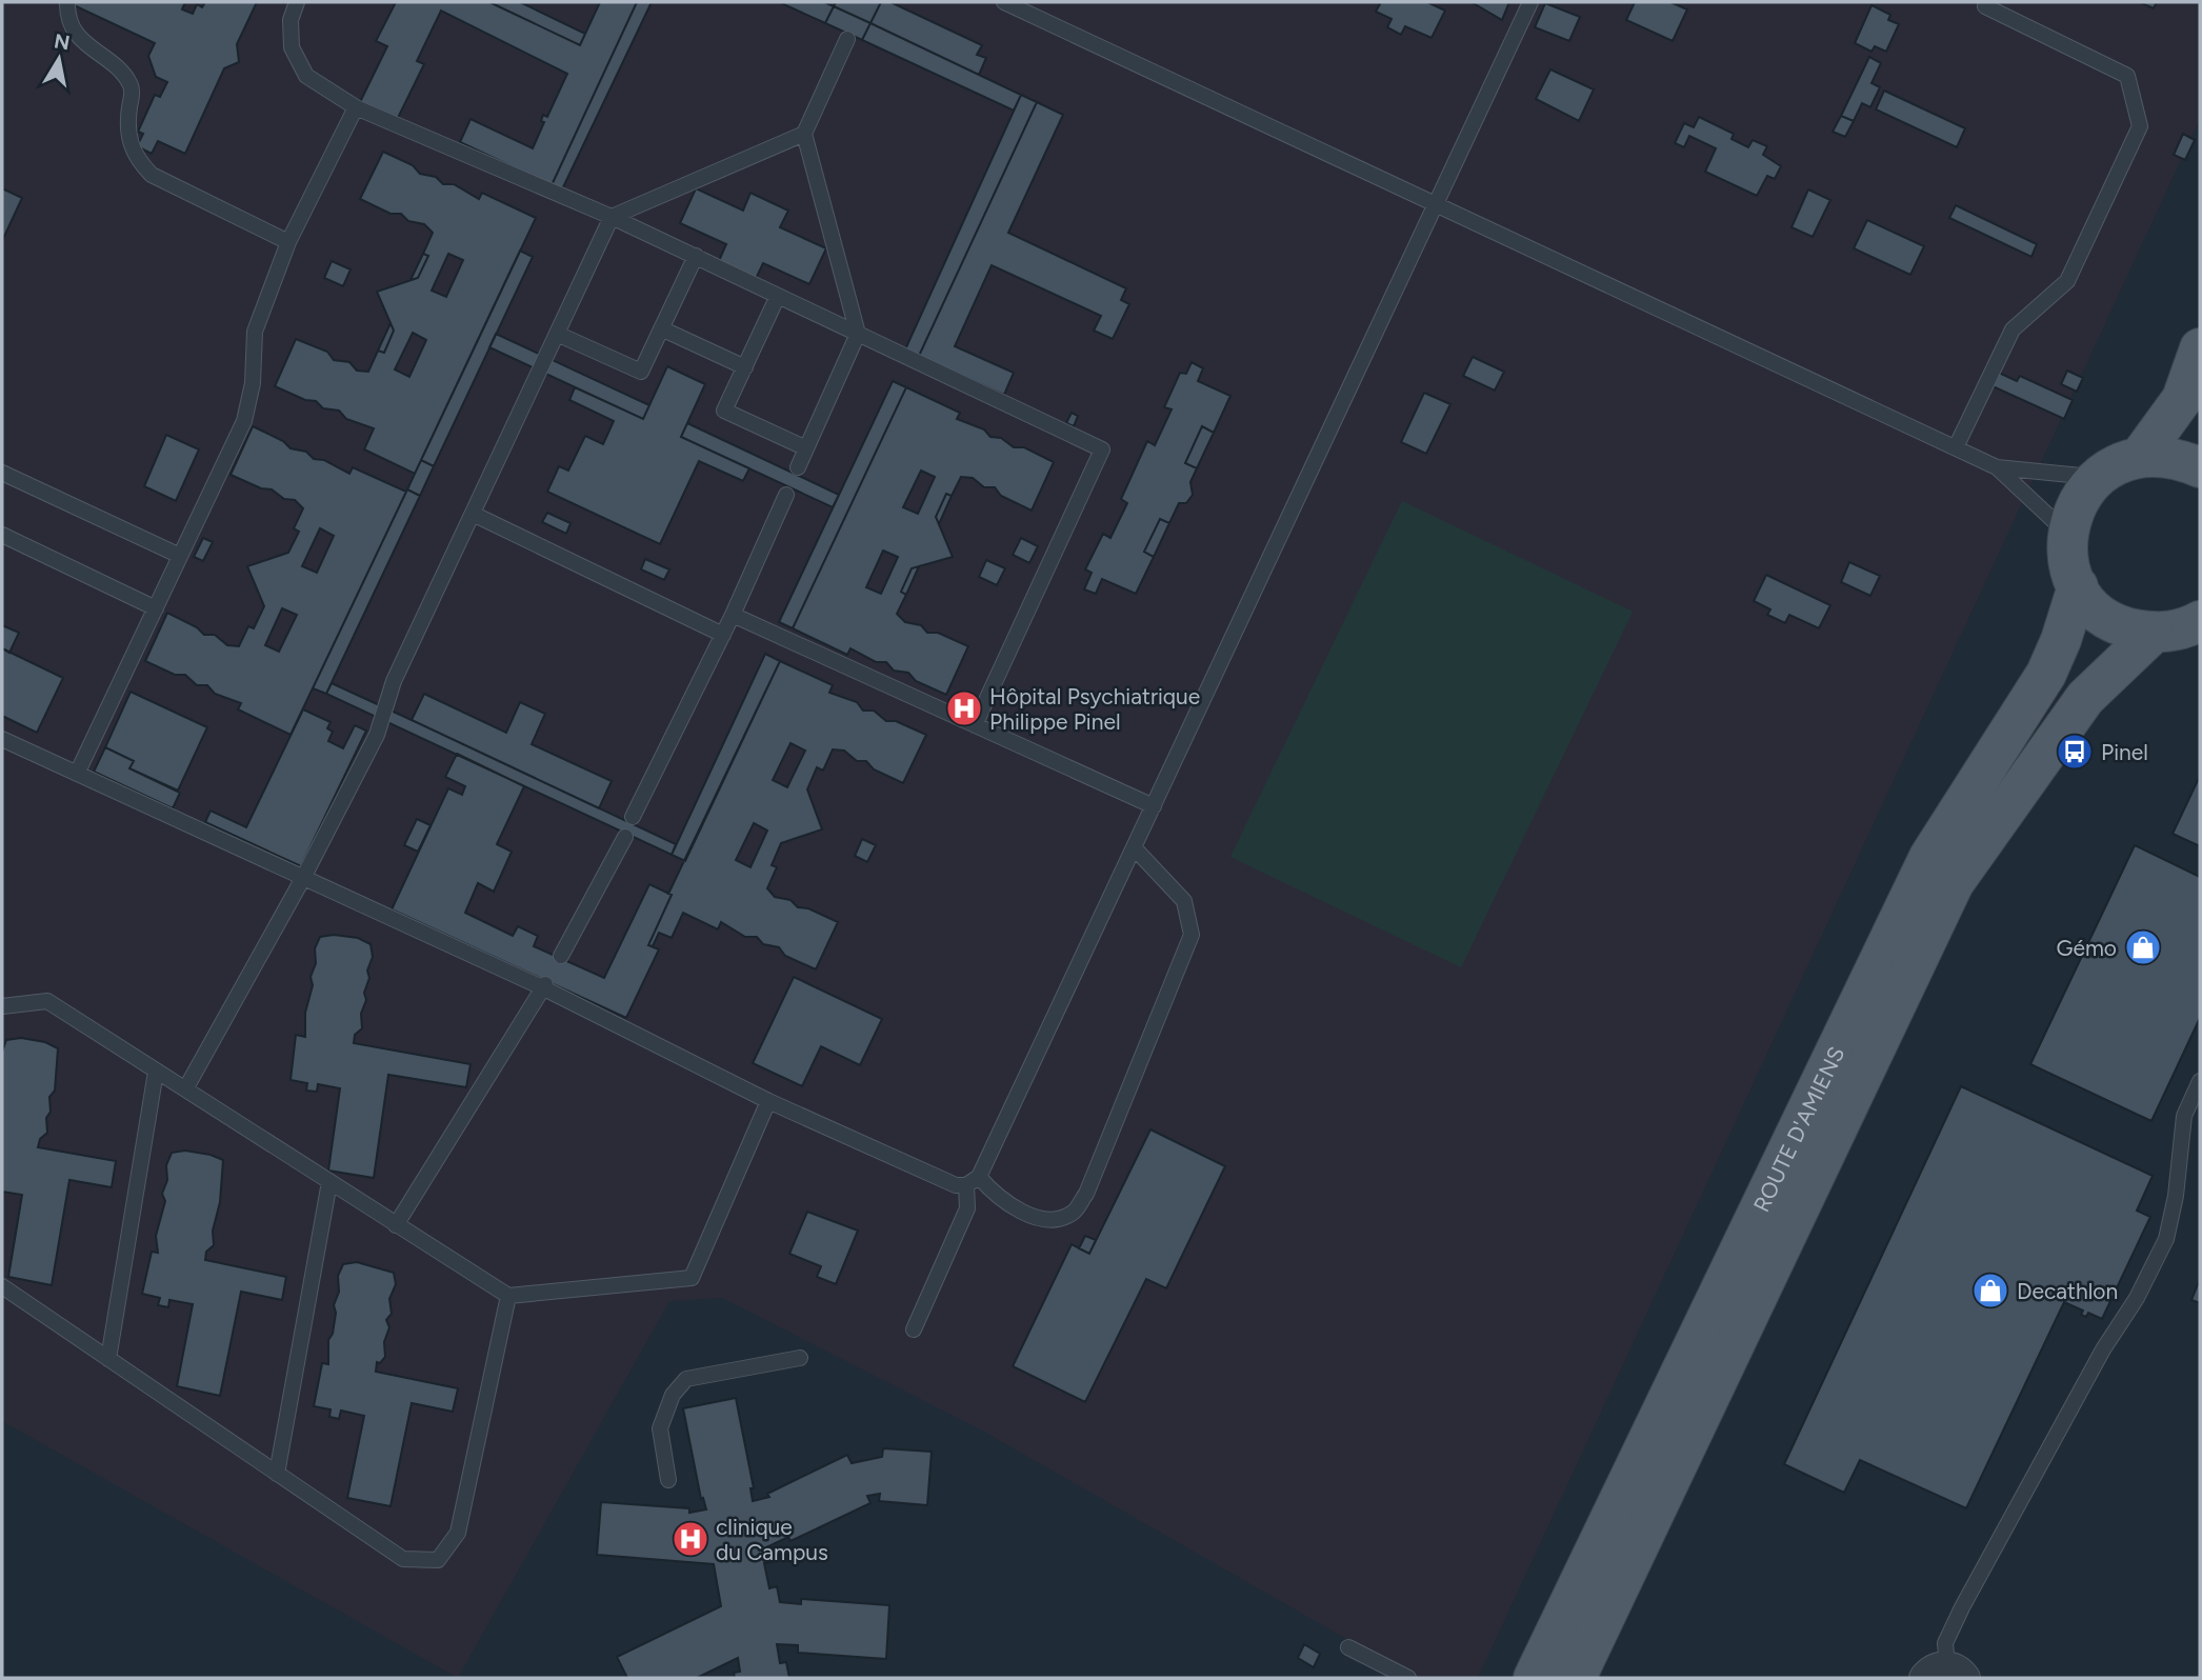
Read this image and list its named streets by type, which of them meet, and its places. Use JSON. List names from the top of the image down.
{
  "streets": {
    "main road": ["ROUTE D'AMIENS"]
  },
  "places": {
    "hospital": ["Hôpital Psychiatrique Philippe Pinel", "clinique du Campus"],
    "bus stop": ["Pinel"],
    "shop": ["Gémo", "Decathlon"]
  },
  "north": "top"
}
